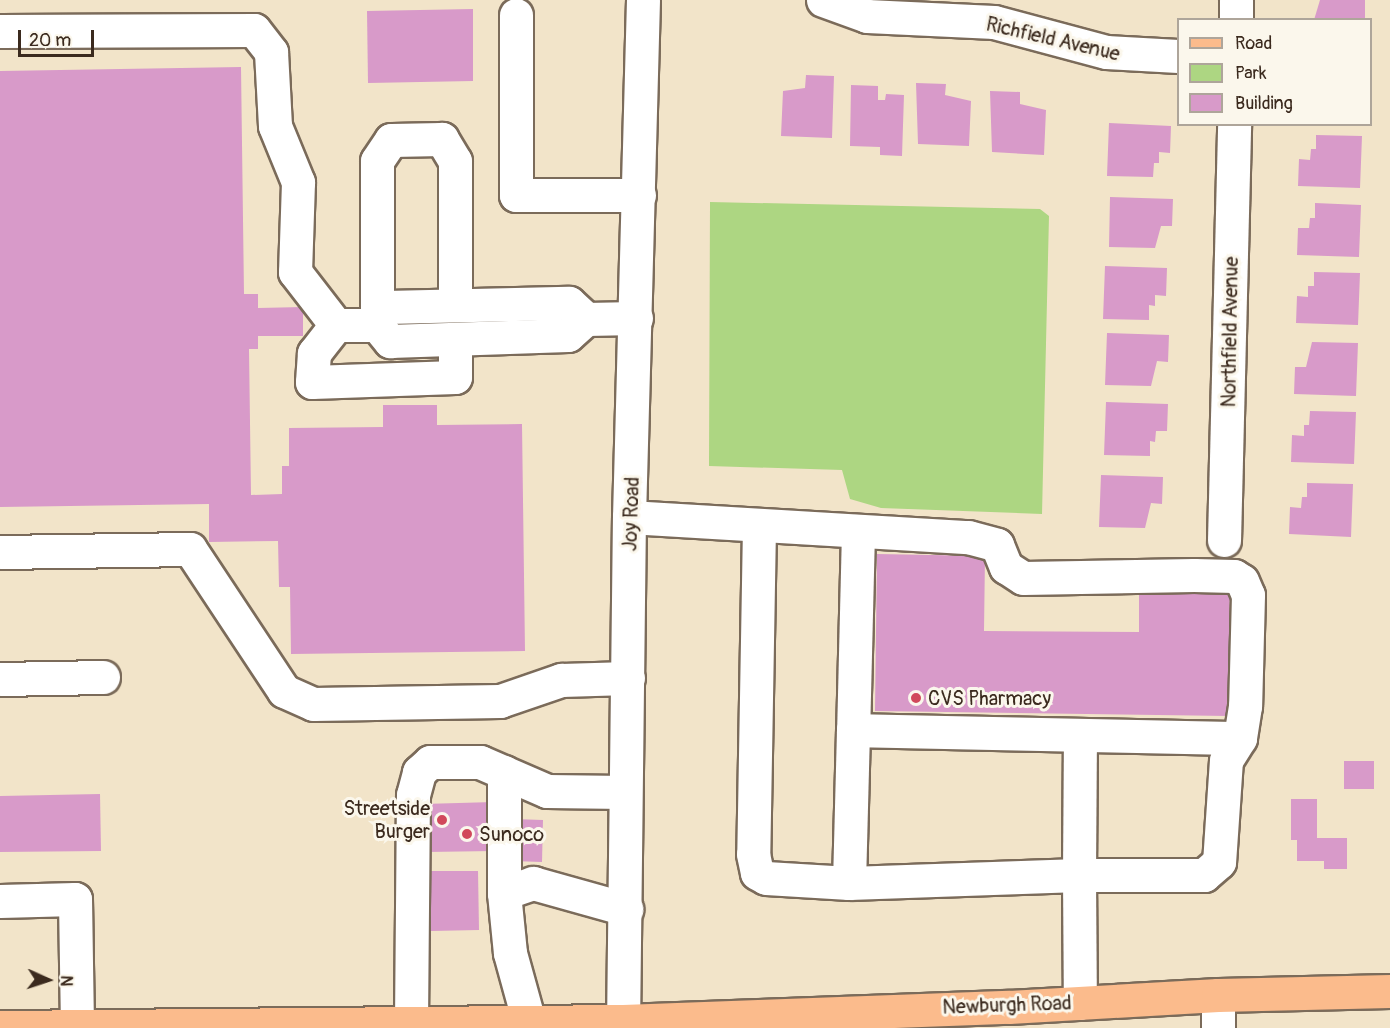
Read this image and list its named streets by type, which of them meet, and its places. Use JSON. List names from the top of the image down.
{
  "streets": {
    "main road": ["Newburgh Road"],
    "street": ["Richfield Avenue", "Northfield Avenue", "Joy Road"]
  },
  "crossings": [
    ["Joy Road", "Newburgh Road"]
  ],
  "places": ["CVS Pharmacy", "Streetside Burger", "Sunoco"],
  "legend": ["Road", "Park", "Building"],
  "scale_bar": "20 m",
  "north": "right"
}
